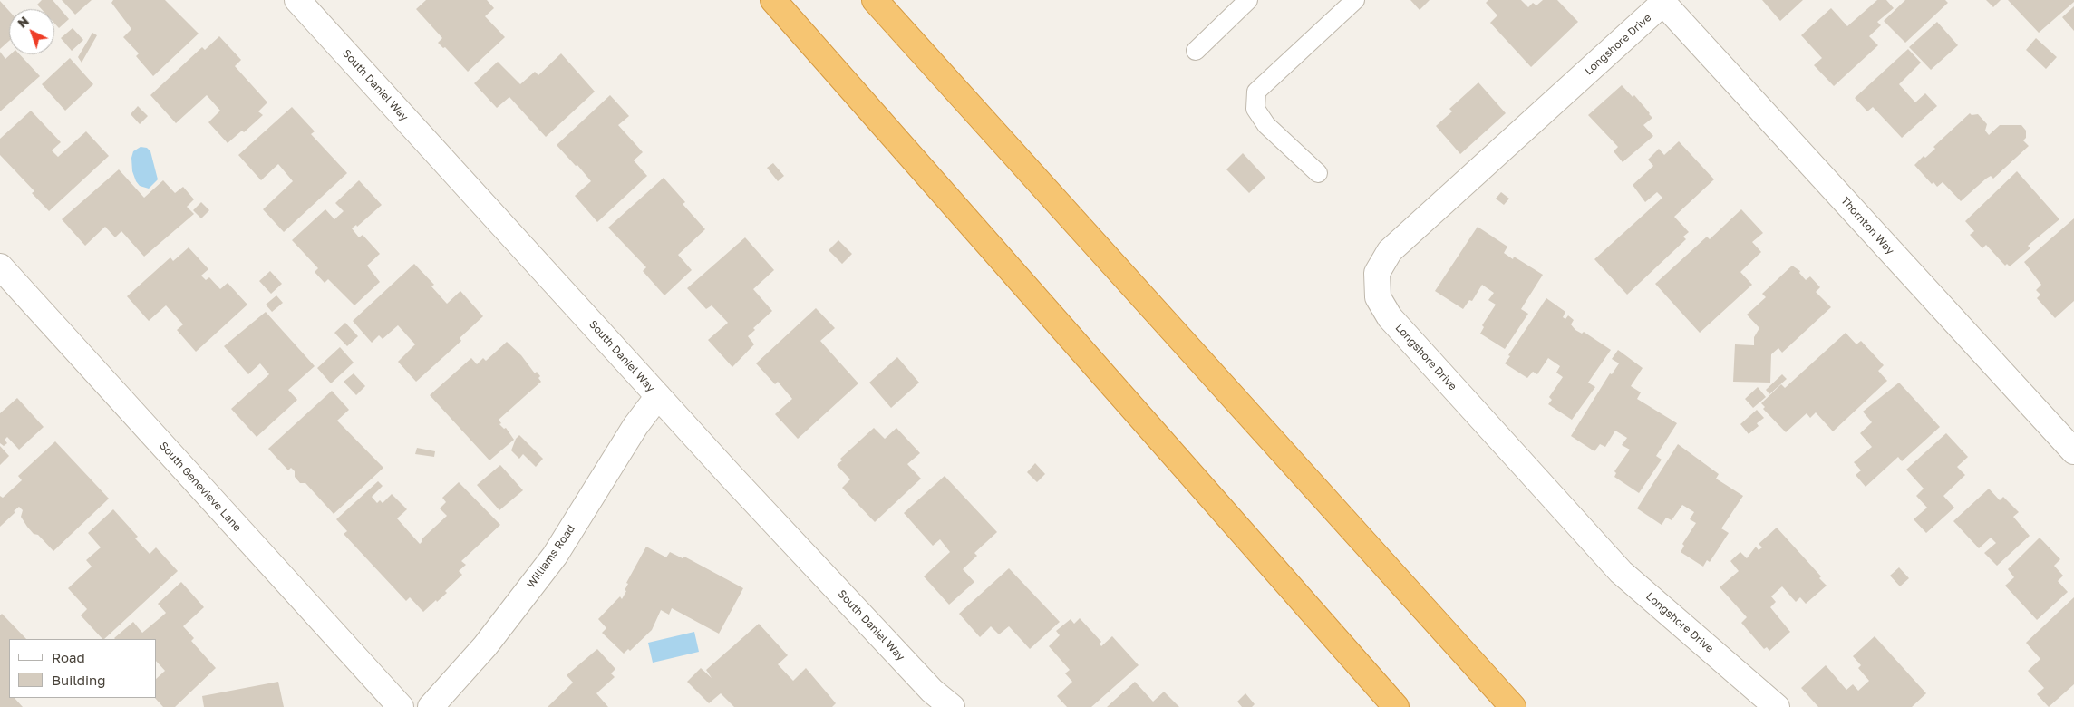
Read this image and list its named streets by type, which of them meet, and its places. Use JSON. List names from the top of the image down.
{
  "streets": {
    "street": [
      "Longshore Drive",
      "South Daniel Way",
      "Thornton Way",
      "South Genevieve Lane",
      "Williams Road"
    ]
  },
  "crossings": [
    ["Longshore Drive", "Thornton Way"],
    ["South Daniel Way", "Williams Road"]
  ],
  "legend": ["Road", "Building"],
  "north": "top left"
}
